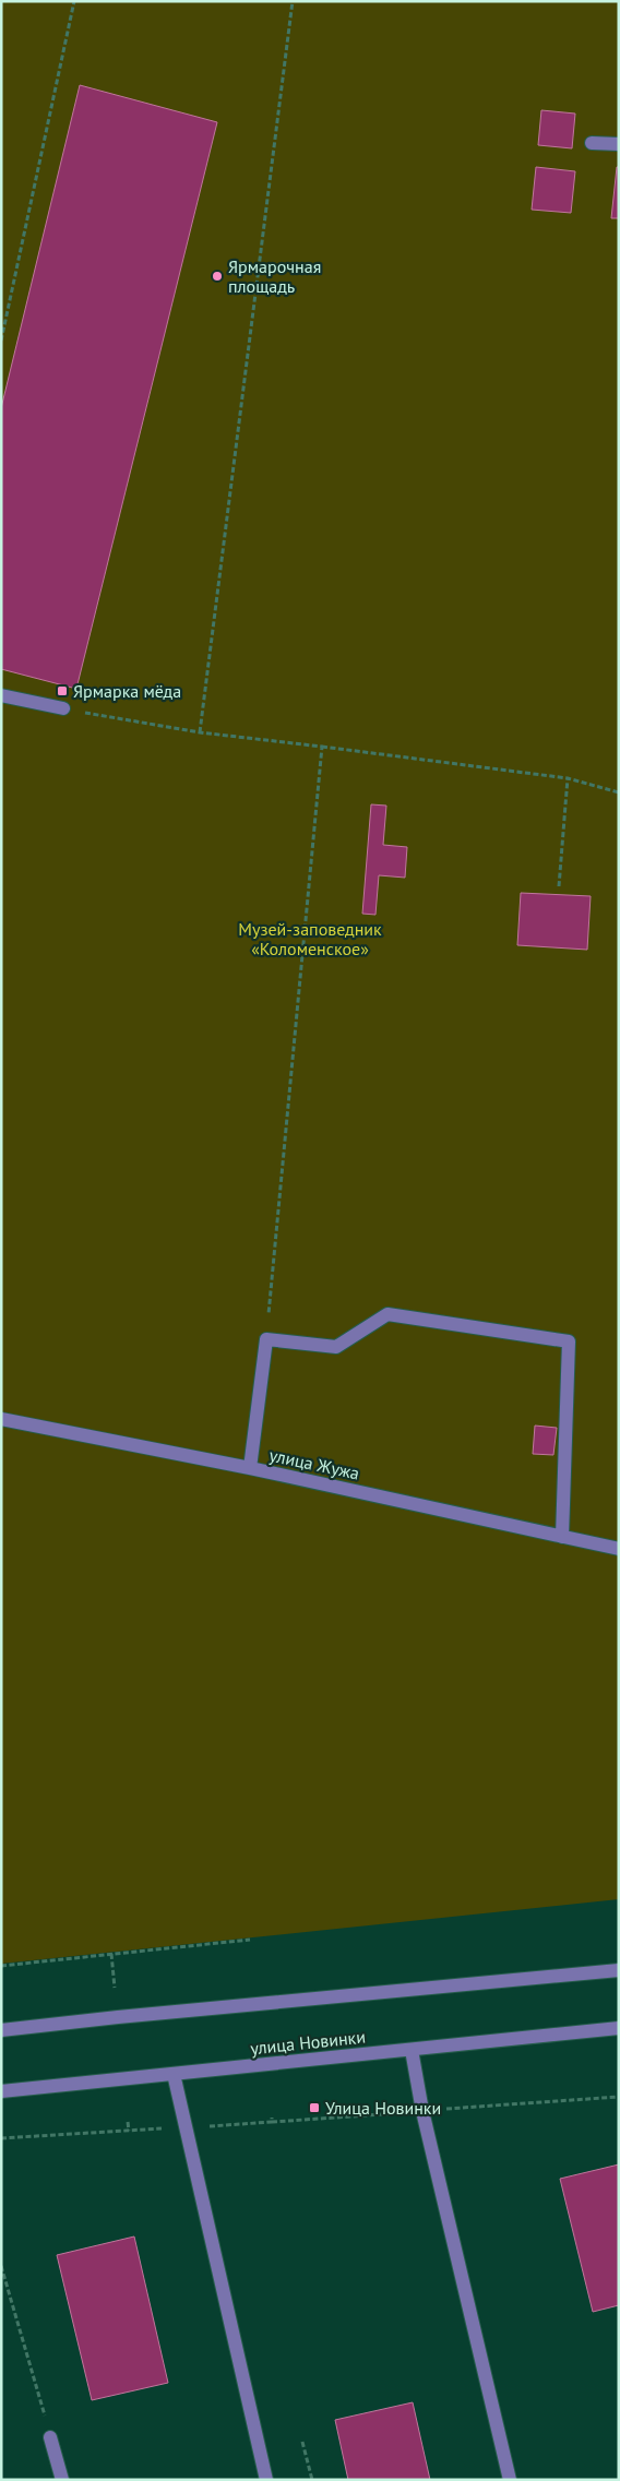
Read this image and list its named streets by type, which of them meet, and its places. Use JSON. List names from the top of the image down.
{
  "streets": {
    "street": ["улица Жужа", "улица Новинки"]
  },
  "parks": ["Музей-заповедник «Коломенское»"],
  "places": {
    "other": ["Ярмарочная площадь"],
    "transit": ["Ярмарка мёда", "Улица Новинки"]
  }
}
